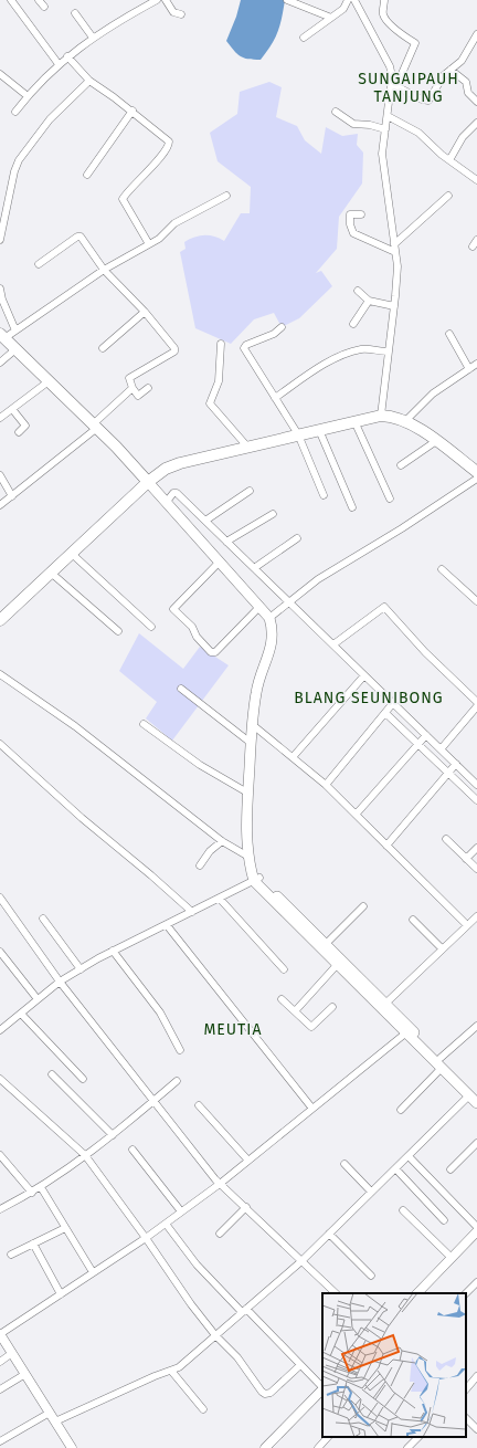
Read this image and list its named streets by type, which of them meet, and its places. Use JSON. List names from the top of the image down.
{
  "districts": ["SUNGAIPAUH TANJUNG", "BLANG SEUNIBONG", "MEUTIA"]
}
